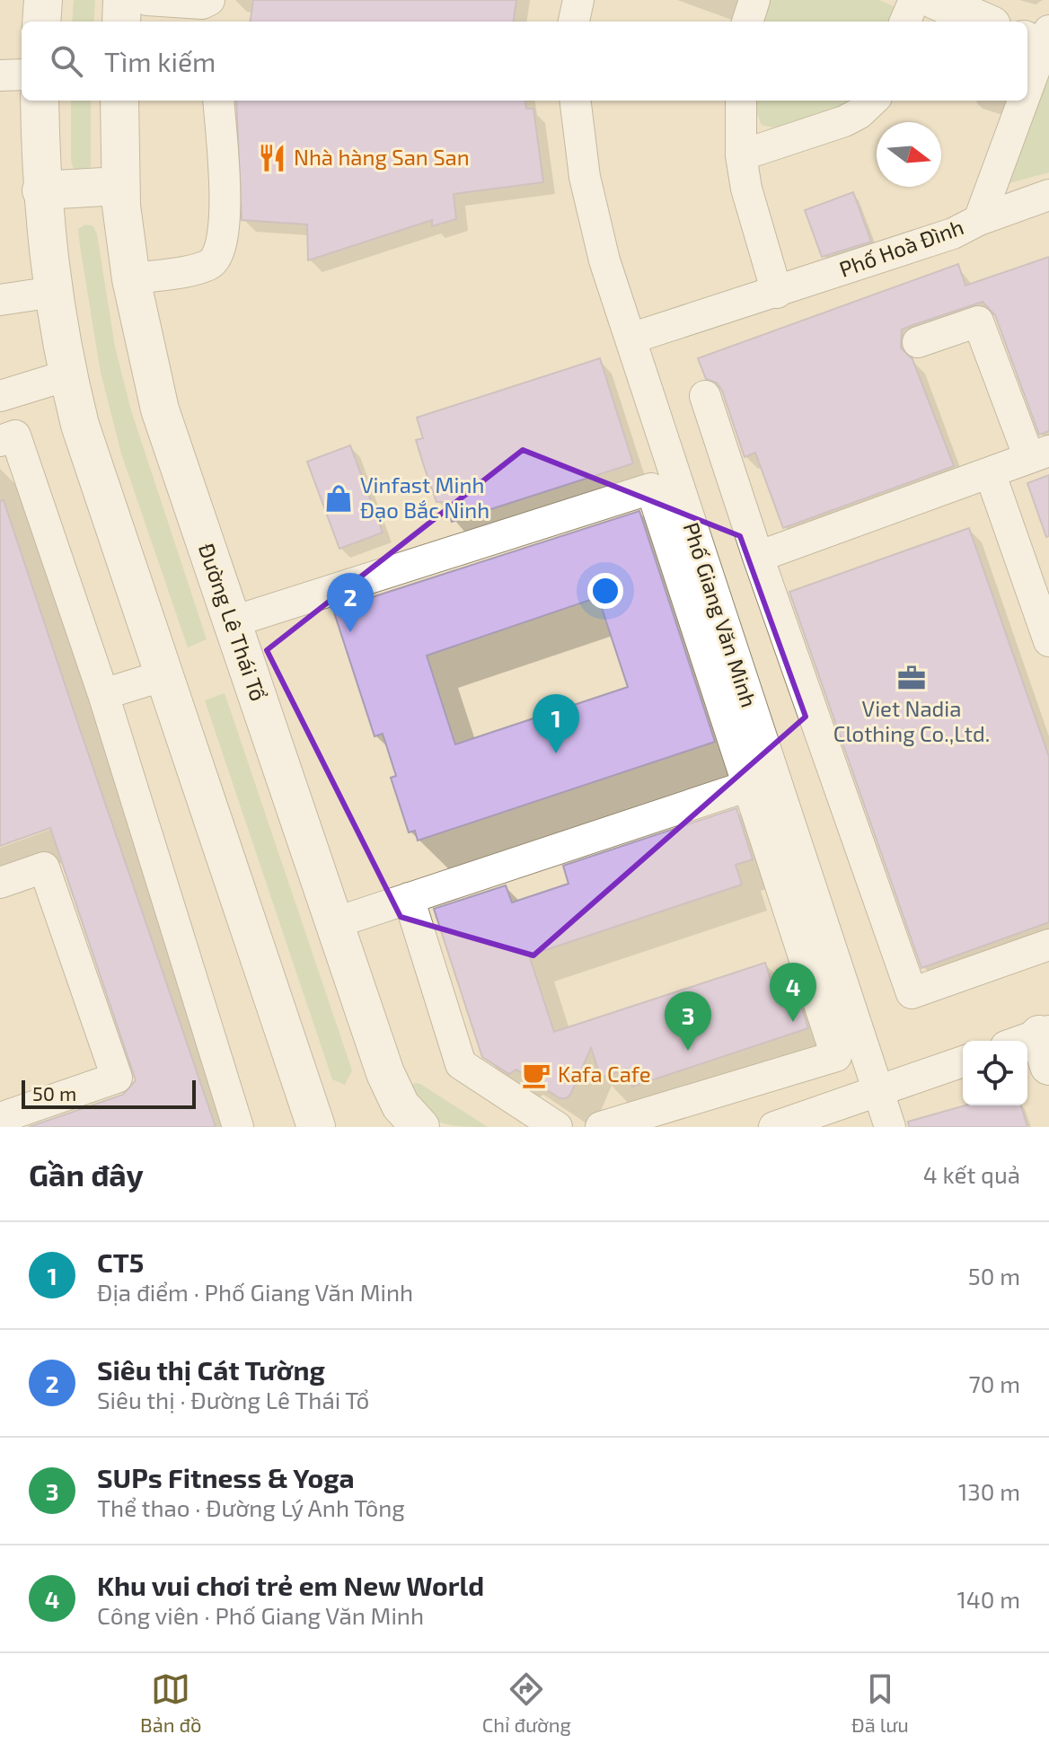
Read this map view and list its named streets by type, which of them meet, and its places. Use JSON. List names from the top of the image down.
{
  "streets": {
    "main road": ["Đường Lê Thái Tổ"],
    "street": ["Phố Hoà Đình", "Phố Giang Văn Minh"]
  },
  "crossings": [
    ["Phố Hoà Đình", "Phố Giang Văn Minh"]
  ],
  "places": {
    "restaurant": ["Nhà hàng San San"],
    "shop": ["Vinfast Minh Đạo Bắc Ninh"],
    "office": ["Viet Nadia Clothing Co.,Ltd."],
    "cafe": ["Kafa Cafe"]
  },
  "scale_bar": "50 m",
  "north": "right",
  "page": {
    "search": "Tìm kiếm",
    "pins": [
      "2",
      "1",
      "4",
      "3"
    ],
    "scale": "50 m",
    "heading": ["Gần đây", "4 kết quả"],
    "list": [
      {
        "mark": "1",
        "name": "CT5",
        "note": "Địa điểm · Phố Giang Văn Minh",
        "value": "50 m"
      },
      {
        "mark": "2",
        "name": "Siêu thị Cát Tường",
        "note": "Siêu thị · Đường Lê Thái Tổ",
        "value": "70 m"
      },
      {
        "mark": "3",
        "name": "SUPs Fitness & Yoga",
        "note": "Thể thao · Đường Lý Anh Tông",
        "value": "130 m"
      },
      {
        "mark": "4",
        "name": "Khu vui chơi trẻ em New World",
        "note": "Công viên · Phố Giang Văn Minh",
        "value": "140 m"
      }
    ],
    "nav": ["Bản đồ", "Chỉ đường", "Đã lưu"]
  }
}
